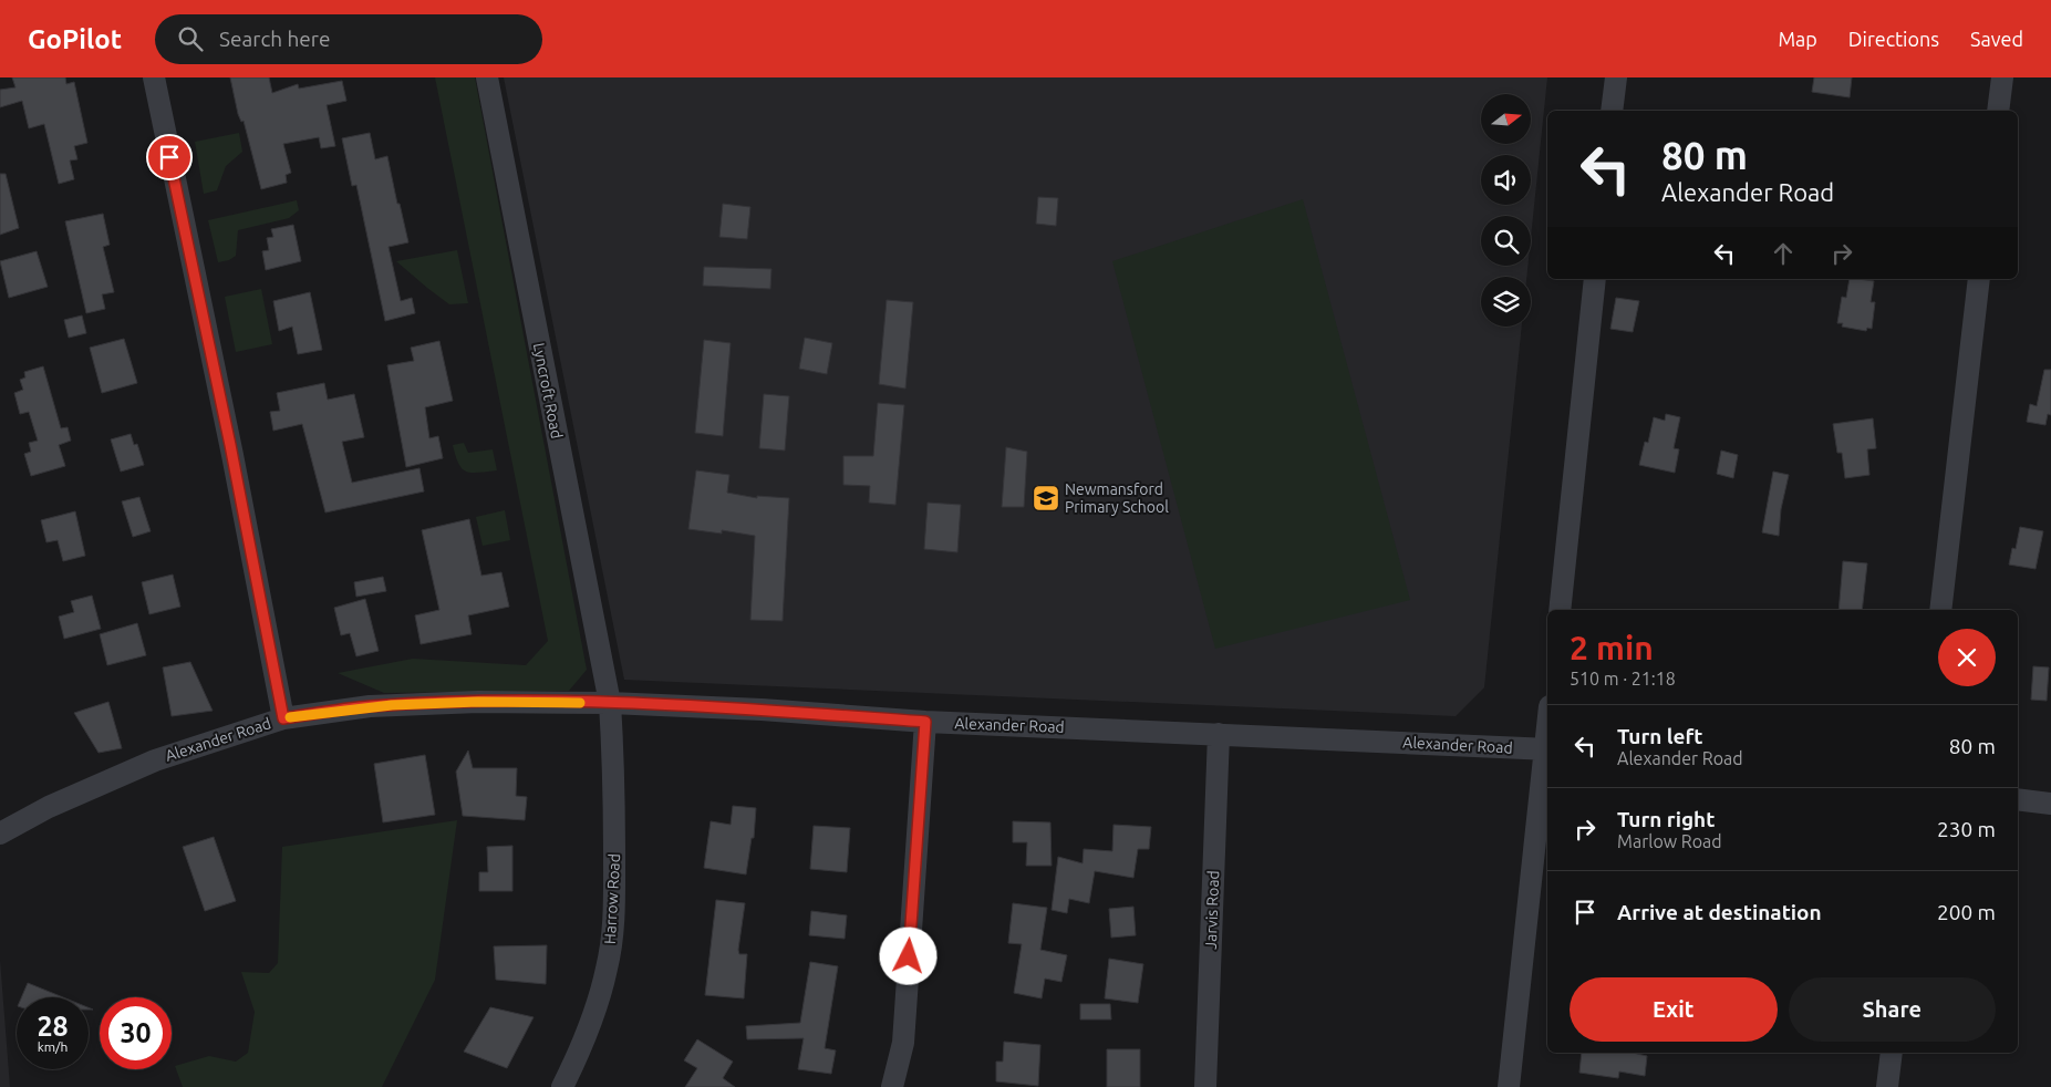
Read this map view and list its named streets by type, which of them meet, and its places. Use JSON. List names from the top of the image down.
{
  "streets": {
    "street": [
      "Lyncroft Road",
      "Alexander Road",
      "Harrow Road",
      "Jarvis Road"
    ]
  },
  "crossings": [
    ["Lyncroft Road", "Alexander Road"],
    ["Lyncroft Road", "Harrow Road"],
    ["Alexander Road", "Harrow Road"],
    ["Alexander Road", "Jarvis Road"]
  ],
  "places": {
    "school or university": ["Newmansford Primary School"]
  },
  "north": "right",
  "page": {
    "header": "GoPilot",
    "search": "Search here",
    "nav": ["Map", "Directions", "Saved"],
    "turn": ["80 m", "Alexander Road"],
    "heading": ["2 min", "510 m · 21:18"],
    "list": [
      {
        "name": "Turn left",
        "note": "Alexander Road",
        "value": "80 m"
      },
      {
        "name": "Turn right",
        "note": "Marlow Road",
        "value": "230 m"
      },
      {
        "name": "Arrive at destination",
        "value": "200 m"
      }
    ],
    "buttons": ["Exit", "Share"],
    "speed": "28 km/h",
    "limit": "30"
  }
}
